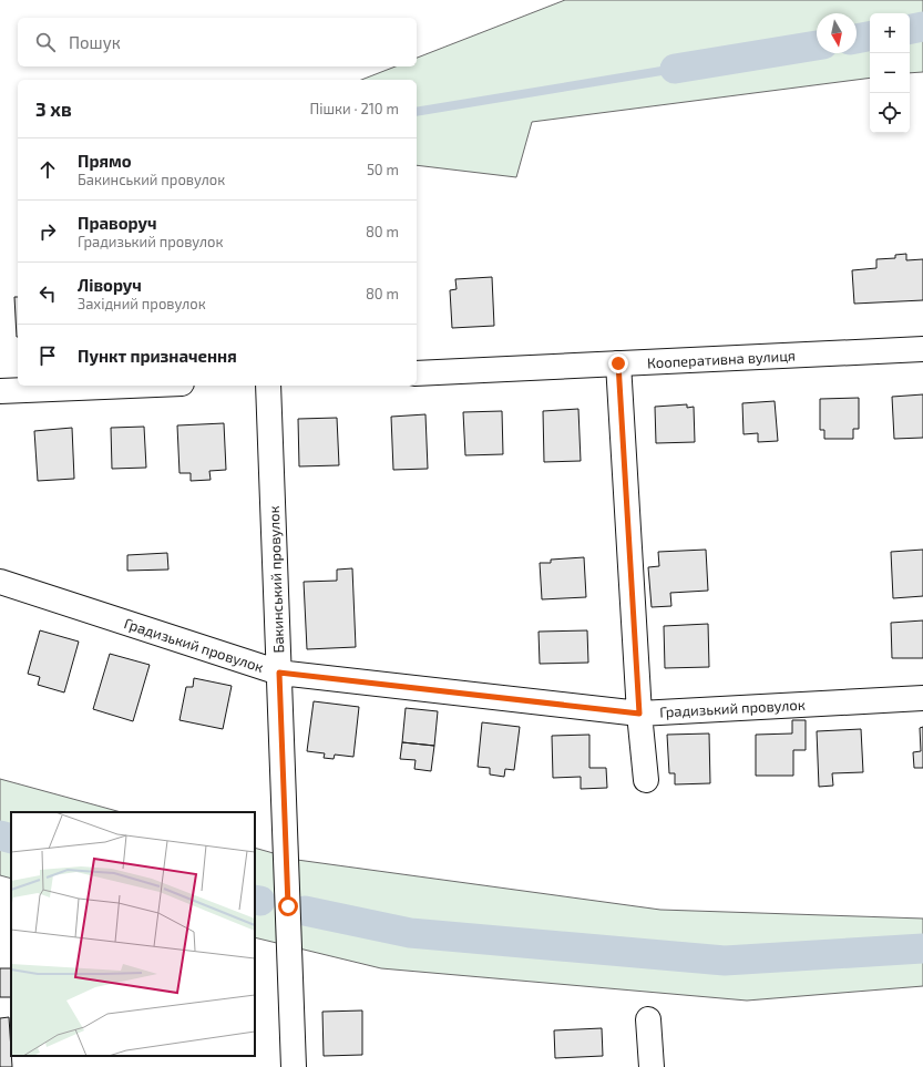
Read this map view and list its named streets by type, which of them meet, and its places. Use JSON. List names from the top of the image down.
{
  "streets": {
    "street": ["Кооперативна вулиця", "Бакинський провулок", "Градизький провулок"]
  },
  "crossings": [
    ["Бакинський провулок", "Градизький провулок"]
  ],
  "north": "bottom",
  "page": {
    "map_buttons": ["+", "−"],
    "search": "Пошук",
    "heading": ["3 хв", "Пішки · 210 m"],
    "list": [
      ["Прямо", "Бакинський провулок", "50 m"],
      ["Праворуч", "Градизький провулок", "80 m"],
      ["Ліворуч", "Західний провулок", "80 m"],
      "Пункт призначення"
    ]
  }
}
